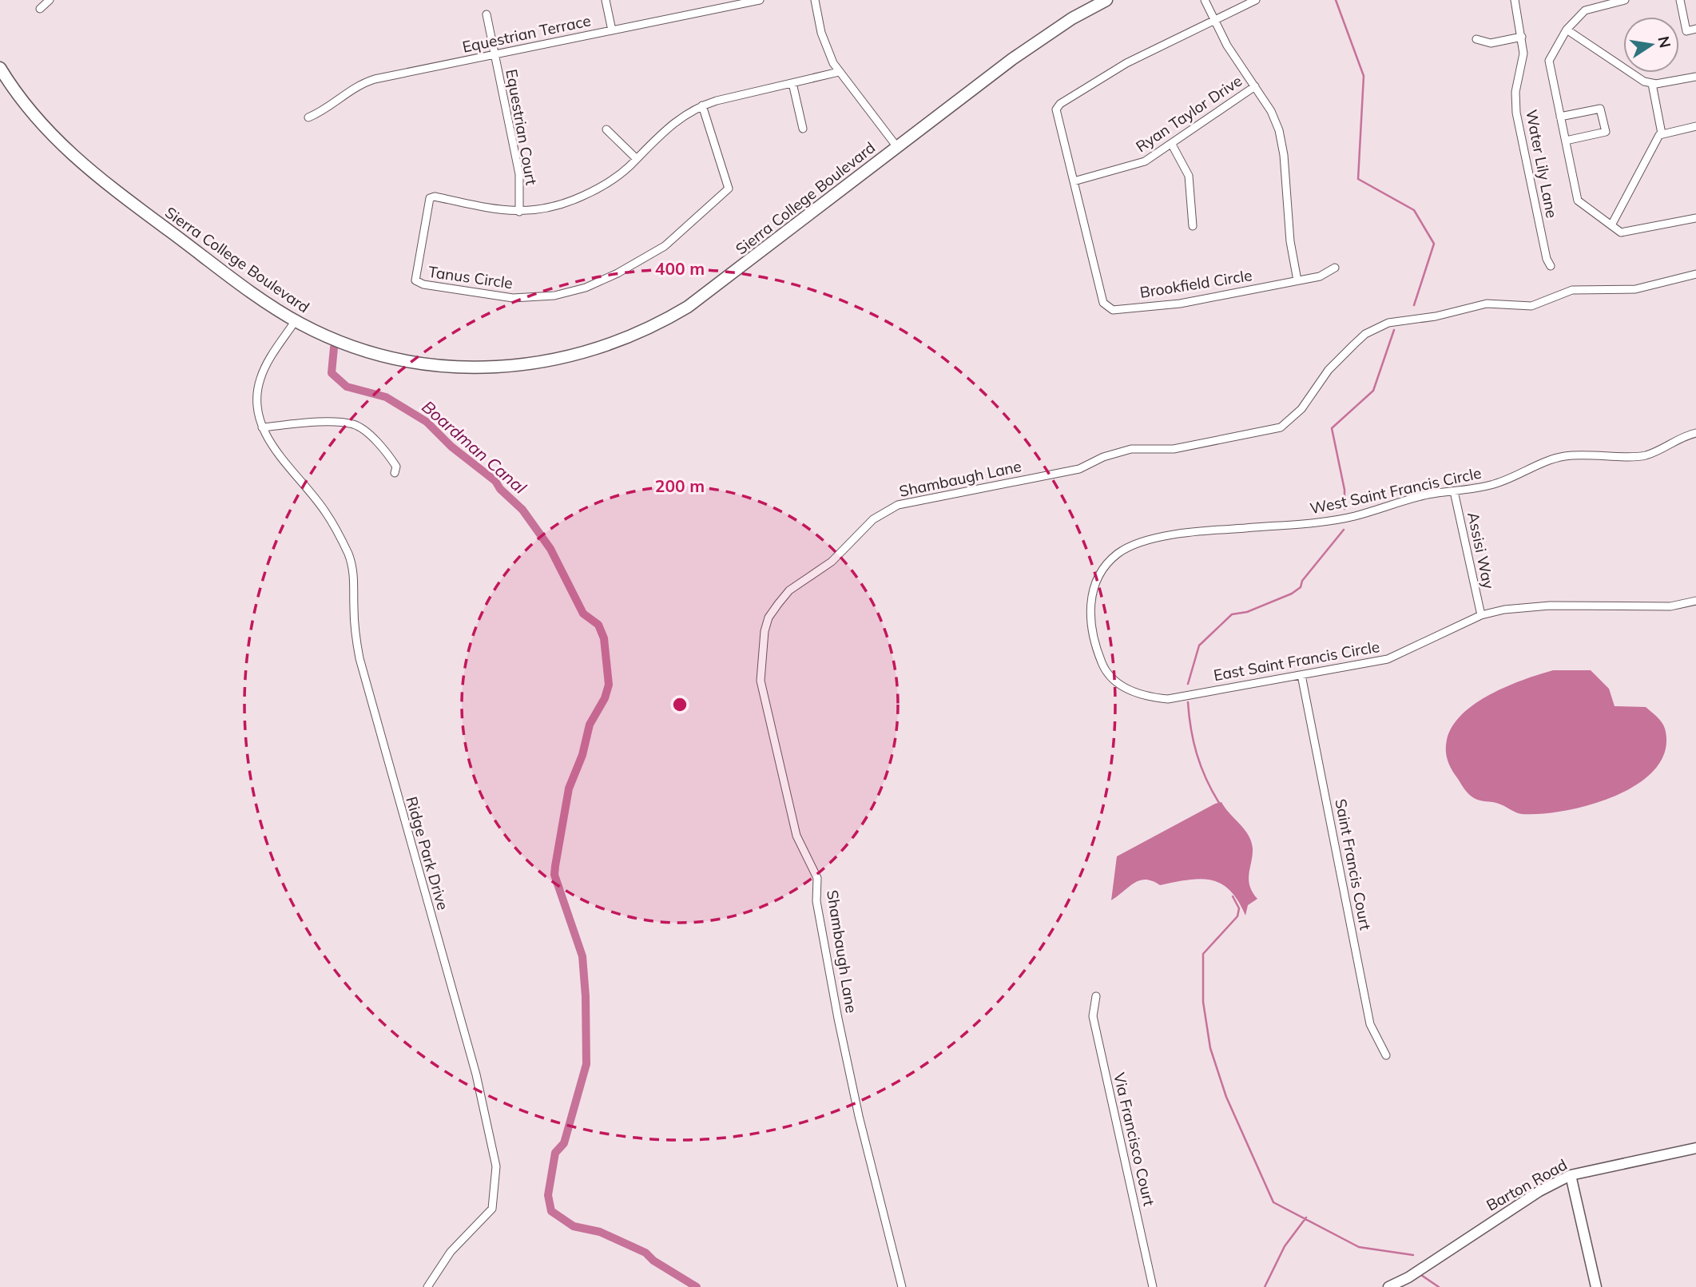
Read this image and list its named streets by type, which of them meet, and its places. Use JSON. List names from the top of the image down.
{
  "streets": {
    "main road": ["Sierra College Boulevard"],
    "street": [
      "Equestrian Terrace",
      "Ryan Taylor Drive",
      "Equestrian Court",
      "Water Lily Lane",
      "Tanus Circle",
      "Brookfield Circle",
      "Shambaugh Lane",
      "West Saint Francis Circle",
      "Assisi Way",
      "East Saint Francis Circle",
      "Ridge Park Drive",
      "Saint Francis Court",
      "Via Francisco Court",
      "Barton Road"
    ]
  },
  "crossings": [
    ["Equestrian Terrace", "Equestrian Court"],
    ["Ryan Taylor Drive", "Brookfield Circle"],
    ["Equestrian Court", "Tanus Circle"],
    ["Sierra College Boulevard", "Ridge Park Drive"],
    ["West Saint Francis Circle", "Assisi Way"],
    ["West Saint Francis Circle", "East Saint Francis Circle"],
    ["Assisi Way", "East Saint Francis Circle"],
    ["East Saint Francis Circle", "Saint Francis Court"]
  ],
  "water": ["Boardman Canal"],
  "north": "right",
  "rings": ["400 m", "200 m"]
}
